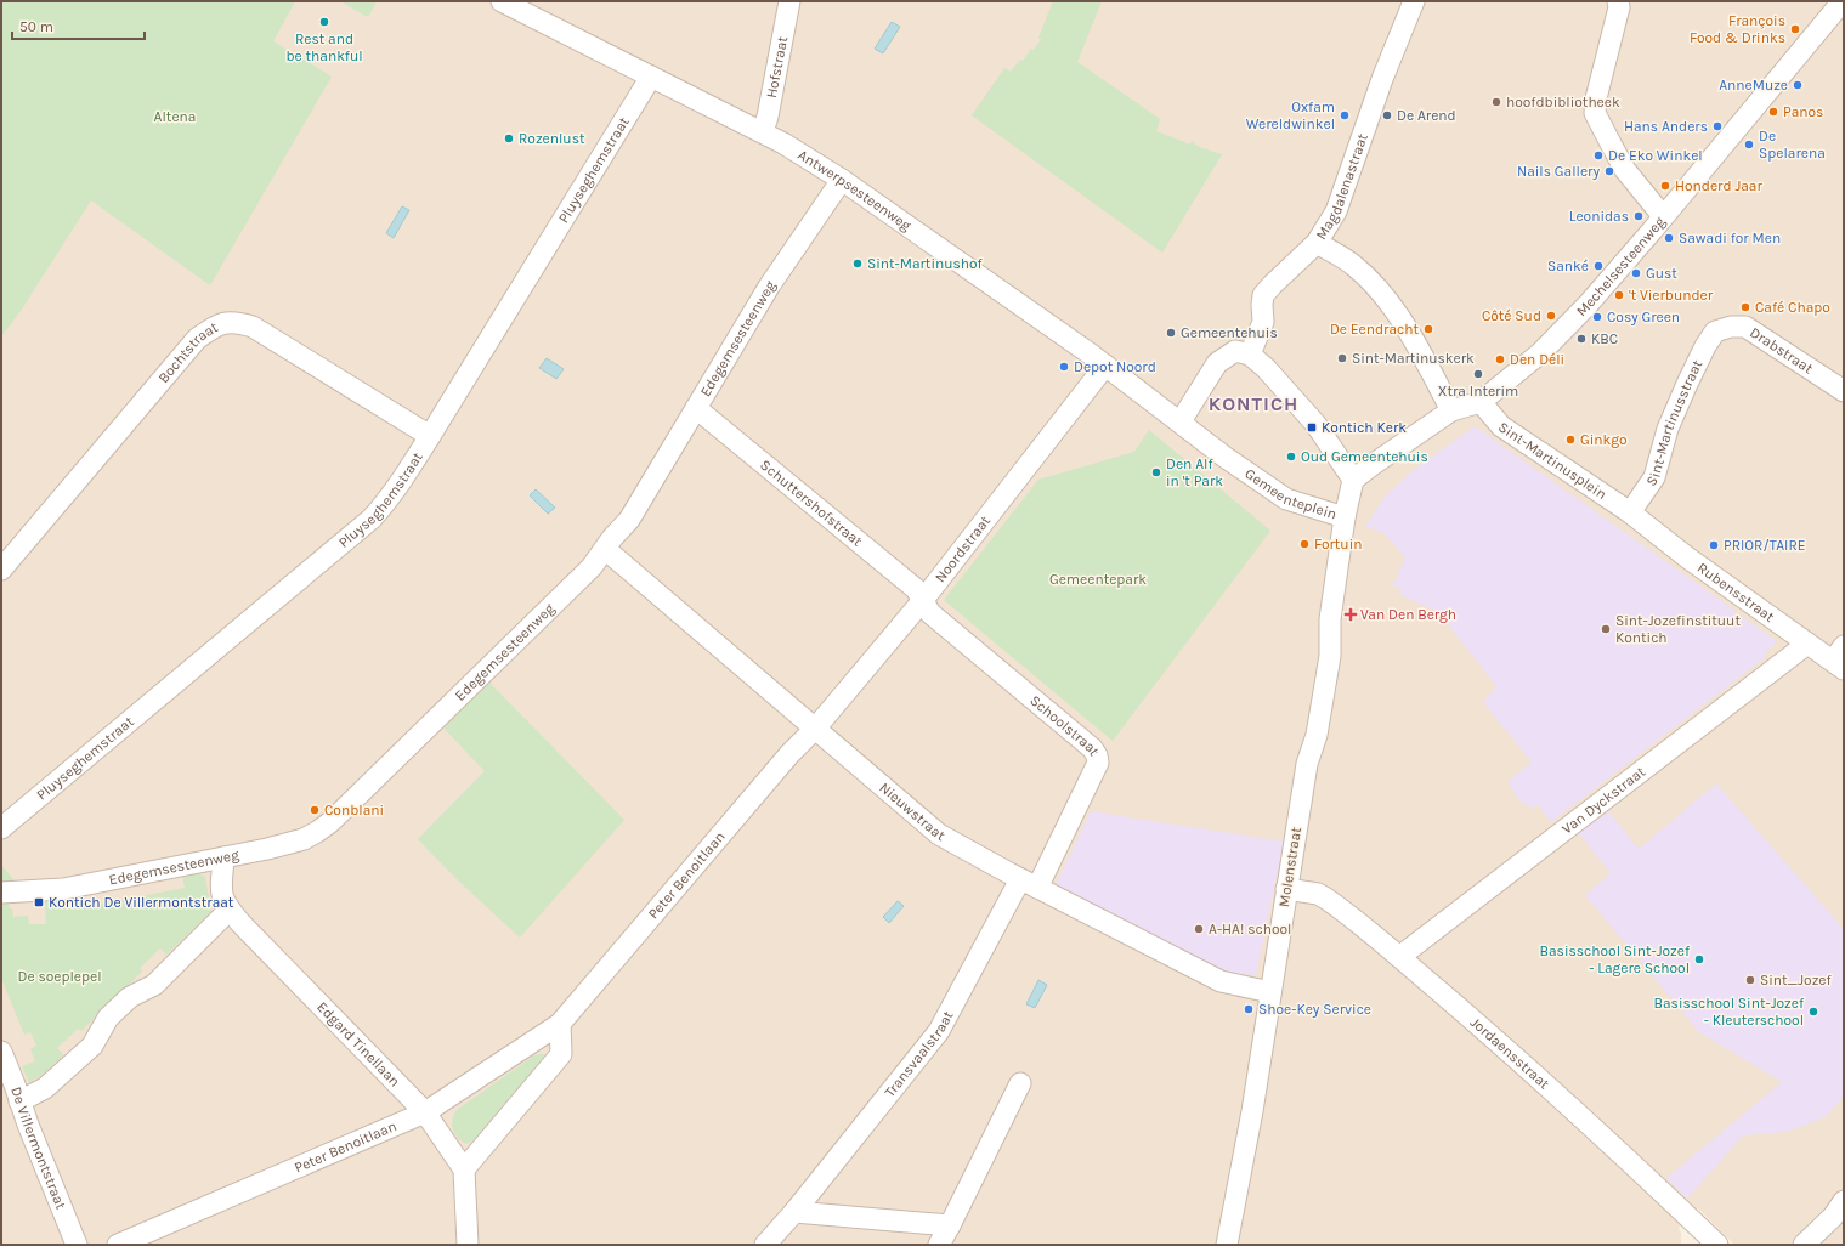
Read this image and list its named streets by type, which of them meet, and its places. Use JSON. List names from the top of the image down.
{
  "streets": {
    "street": [
      "Hofstraat",
      "Pluyseghemstraat",
      "Magdalenastraat",
      "Antwerpsesteenweg",
      "Mechelsesteenweg",
      "Edegemsesteenweg",
      "Drabstraat",
      "Bochtstraat",
      "Sint-Martinusstraat",
      "Sint-Martinusplein",
      "Gemeenteplein",
      "Schuttershofstraat",
      "Noordstraat",
      "Rubensstraat",
      "Schoolstraat",
      "Van Dyckstraat",
      "Nieuwstraat",
      "Molenstraat",
      "Peter Benoitlaan",
      "Edgard Tinellaan",
      "Transvaalstraat",
      "Jordaensstraat",
      "De Villermontstraat"
    ]
  },
  "crossings": [
    ["Hofstraat", "Antwerpsesteenweg"],
    ["Pluyseghemstraat", "Antwerpsesteenweg"],
    ["Pluyseghemstraat", "Bochtstraat"],
    ["Antwerpsesteenweg", "Edegemsesteenweg"],
    ["Antwerpsesteenweg", "Gemeenteplein"],
    ["Antwerpsesteenweg", "Noordstraat"],
    ["Mechelsesteenweg", "Sint-Martinusplein"],
    ["Mechelsesteenweg", "Gemeenteplein"],
    ["Edegemsesteenweg", "Schuttershofstraat"],
    ["Edegemsesteenweg", "Nieuwstraat"],
    ["Edegemsesteenweg", "Edgard Tinellaan"],
    ["Drabstraat", "Sint-Martinusstraat"],
    ["Sint-Martinusstraat", "Sint-Martinusplein"],
    ["Sint-Martinusstraat", "Rubensstraat"],
    ["Sint-Martinusplein", "Rubensstraat"],
    ["Gemeenteplein", "Molenstraat"],
    ["Schuttershofstraat", "Noordstraat"],
    ["Schuttershofstraat", "Schoolstraat"],
    ["Noordstraat", "Schoolstraat"],
    ["Noordstraat", "Nieuwstraat"],
    ["Noordstraat", "Peter Benoitlaan"],
    ["Rubensstraat", "Van Dyckstraat"],
    ["Schoolstraat", "Nieuwstraat"],
    ["Van Dyckstraat", "Jordaensstraat"],
    ["Nieuwstraat", "Molenstraat"],
    ["Nieuwstraat", "Peter Benoitlaan"],
    ["Nieuwstraat", "Transvaalstraat"],
    ["Molenstraat", "Jordaensstraat"],
    ["Peter Benoitlaan", "Edgard Tinellaan"]
  ],
  "districts": ["KONTICH"],
  "parks": ["Altena", "Gemeentepark", "De soeplepel"],
  "places": {
    "other": [
      "Rest and be thankful",
      "François Food & Drinks",
      "AnneMuze",
      "hoofdbibliotheek",
      "Panos",
      "Oxfam Wereldwinkel",
      "De Arend",
      "Hans Anders",
      "Rozenlust",
      "De Spelarena",
      "De Eko Winkel",
      "Nails Gallery",
      "Honderd Jaar",
      "Leonidas",
      "Sawadi for Men",
      "Sint-Martinushof",
      "Sanké",
      "Gust",
      "'t Vierbunder",
      "Café Chapo",
      "Côté Sud",
      "Cosy Green",
      "De Eendracht",
      "Gemeentehuis",
      "KBC",
      "Sint-Martinuskerk",
      "Den Déli",
      "Depot Noord",
      "Xtra Interim",
      "Ginkgo",
      "Oud Gemeentehuis",
      "Den Alf in 't Park",
      "Fortuin",
      "PRIOR/TAIRE",
      "Sint-Jozefinstituut Kontich",
      "Conblani",
      "A-HA! school",
      "Basisschool Sint-Jozef - Lagere School",
      "Sint_Jozef",
      "Shoe-Key Service",
      "Basisschool Sint-Jozef - Kleuterschool"
    ],
    "transit": ["Kontich Kerk", "Kontich De Villermontstraat"],
    "health": ["Van Den Bergh"]
  },
  "scale_bar": "50 m"
}
